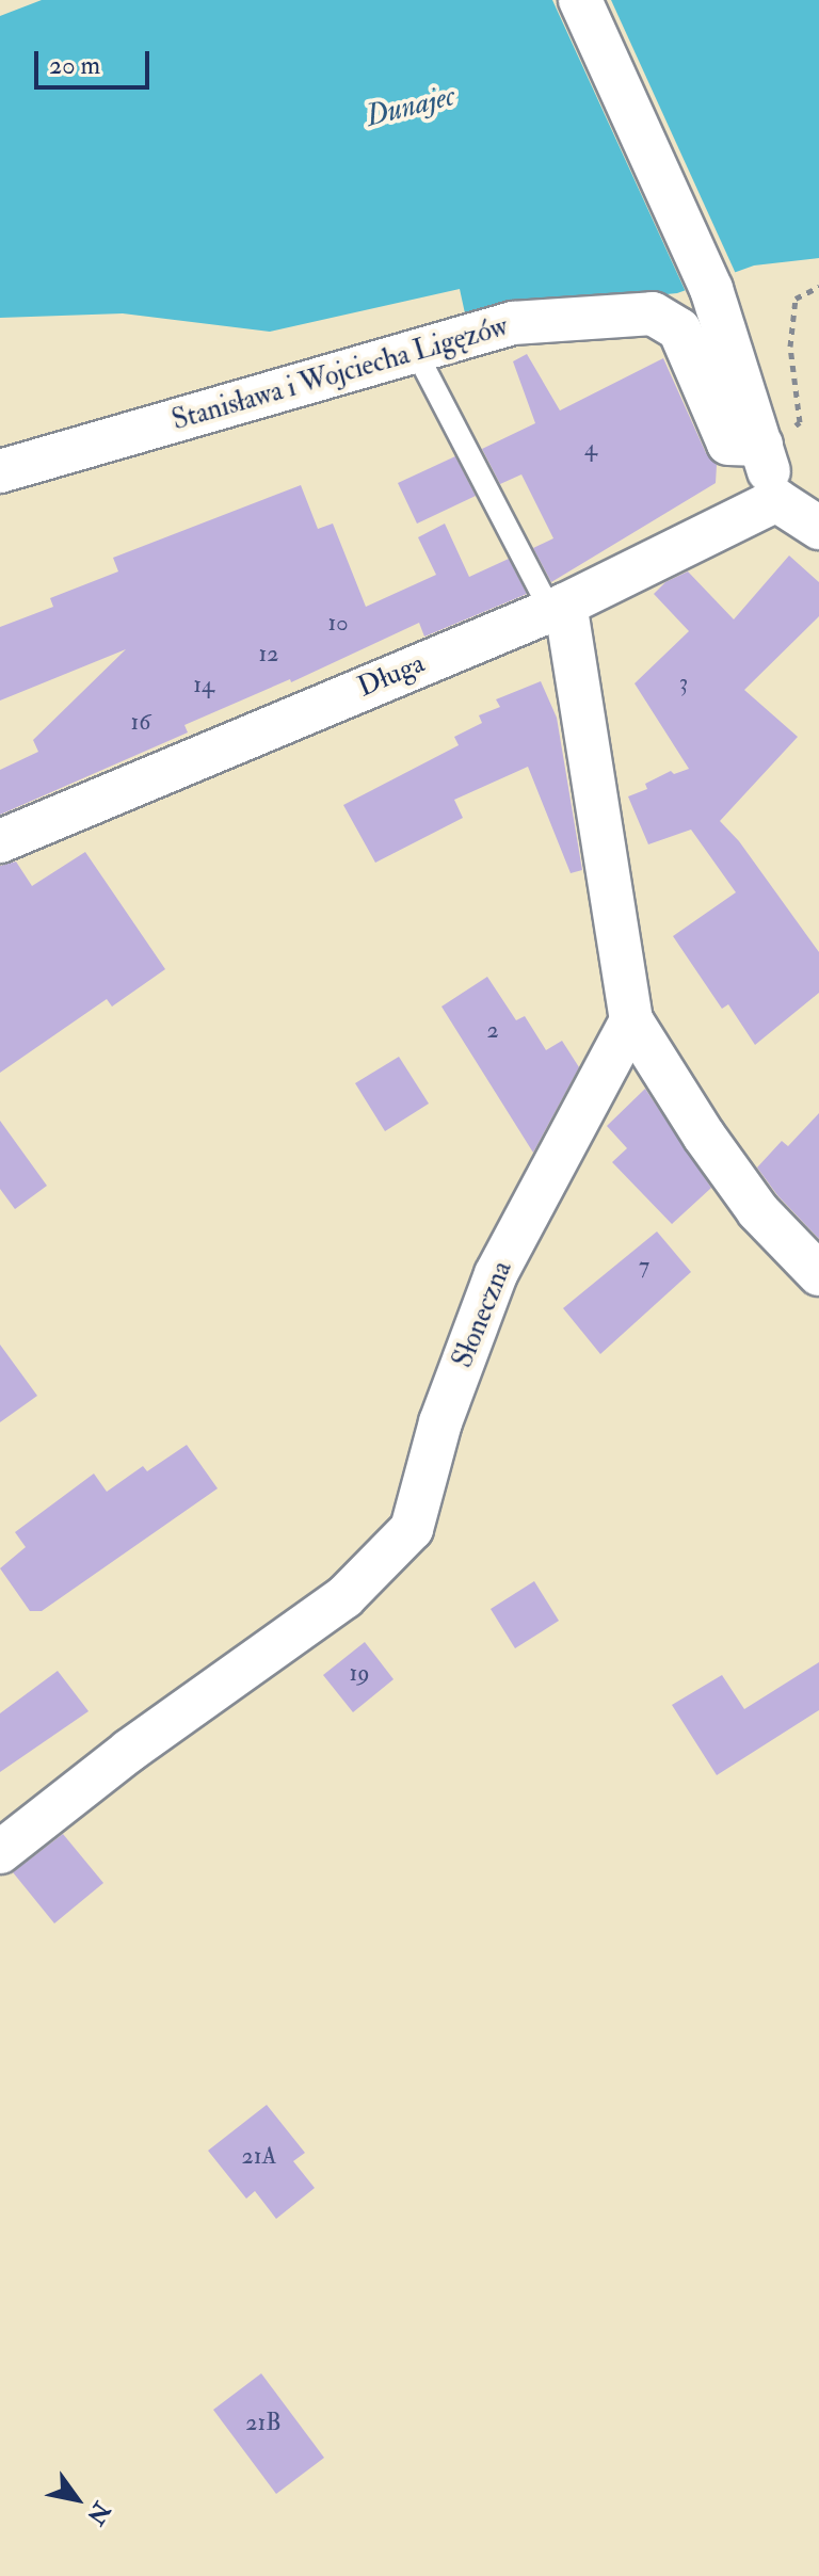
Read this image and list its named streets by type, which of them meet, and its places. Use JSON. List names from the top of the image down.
{
  "streets": {
    "street": ["Stanisława i Wojciecha Ligęzów", "Długa", "Słoneczna"]
  },
  "water": ["Dunajec"],
  "house_numbers": [
    "4",
    "10",
    "12",
    "3",
    "14",
    "16",
    "2",
    "7",
    "19",
    "21A",
    "21B"
  ],
  "scale_bar": "20 m",
  "north": "bottom right"
}
